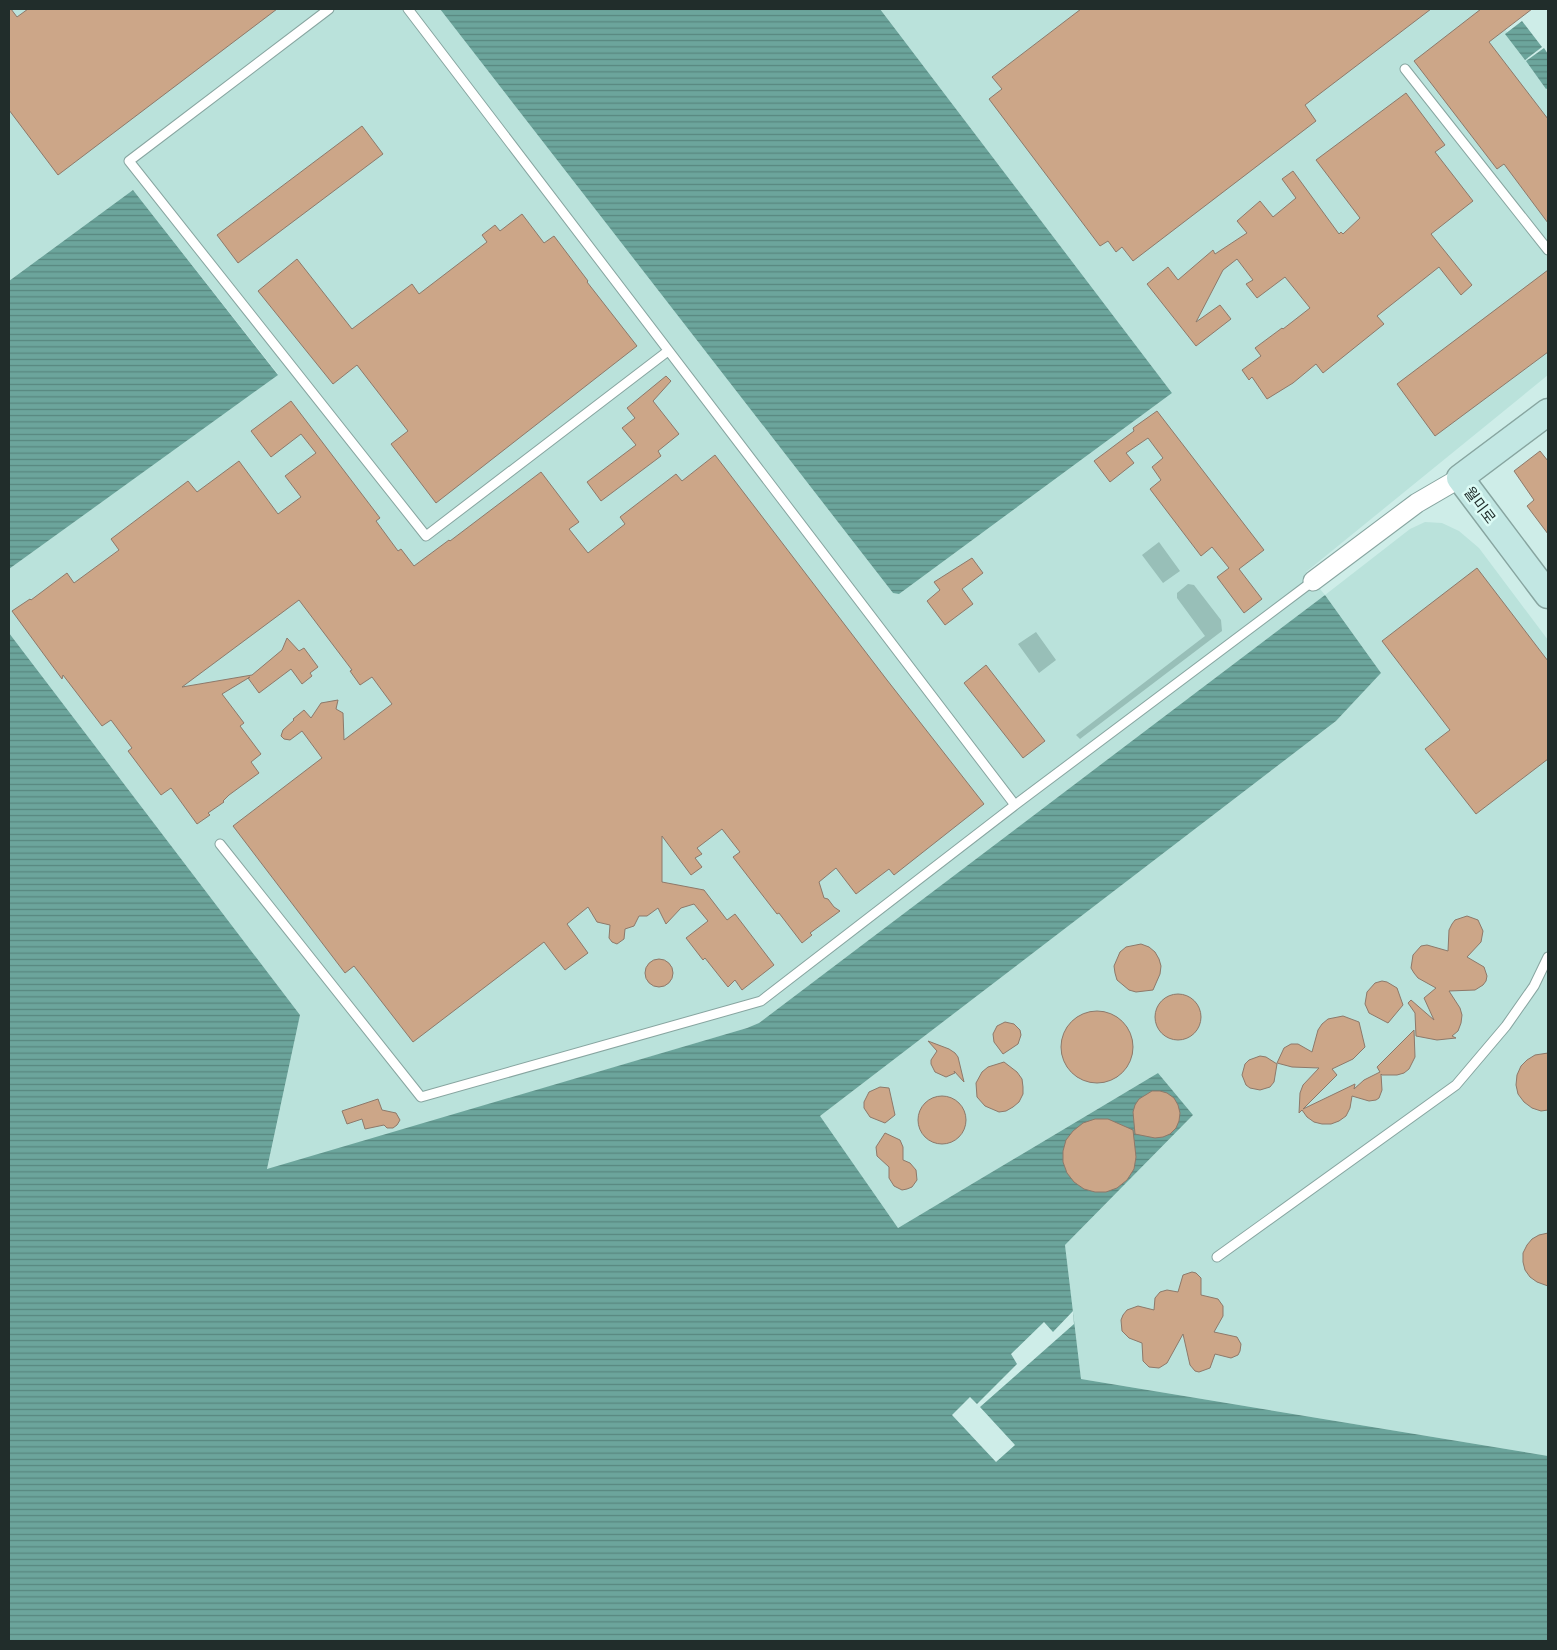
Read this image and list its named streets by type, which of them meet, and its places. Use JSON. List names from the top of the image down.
{
  "streets": {
    "main road": ["월미로"]
  }
}
